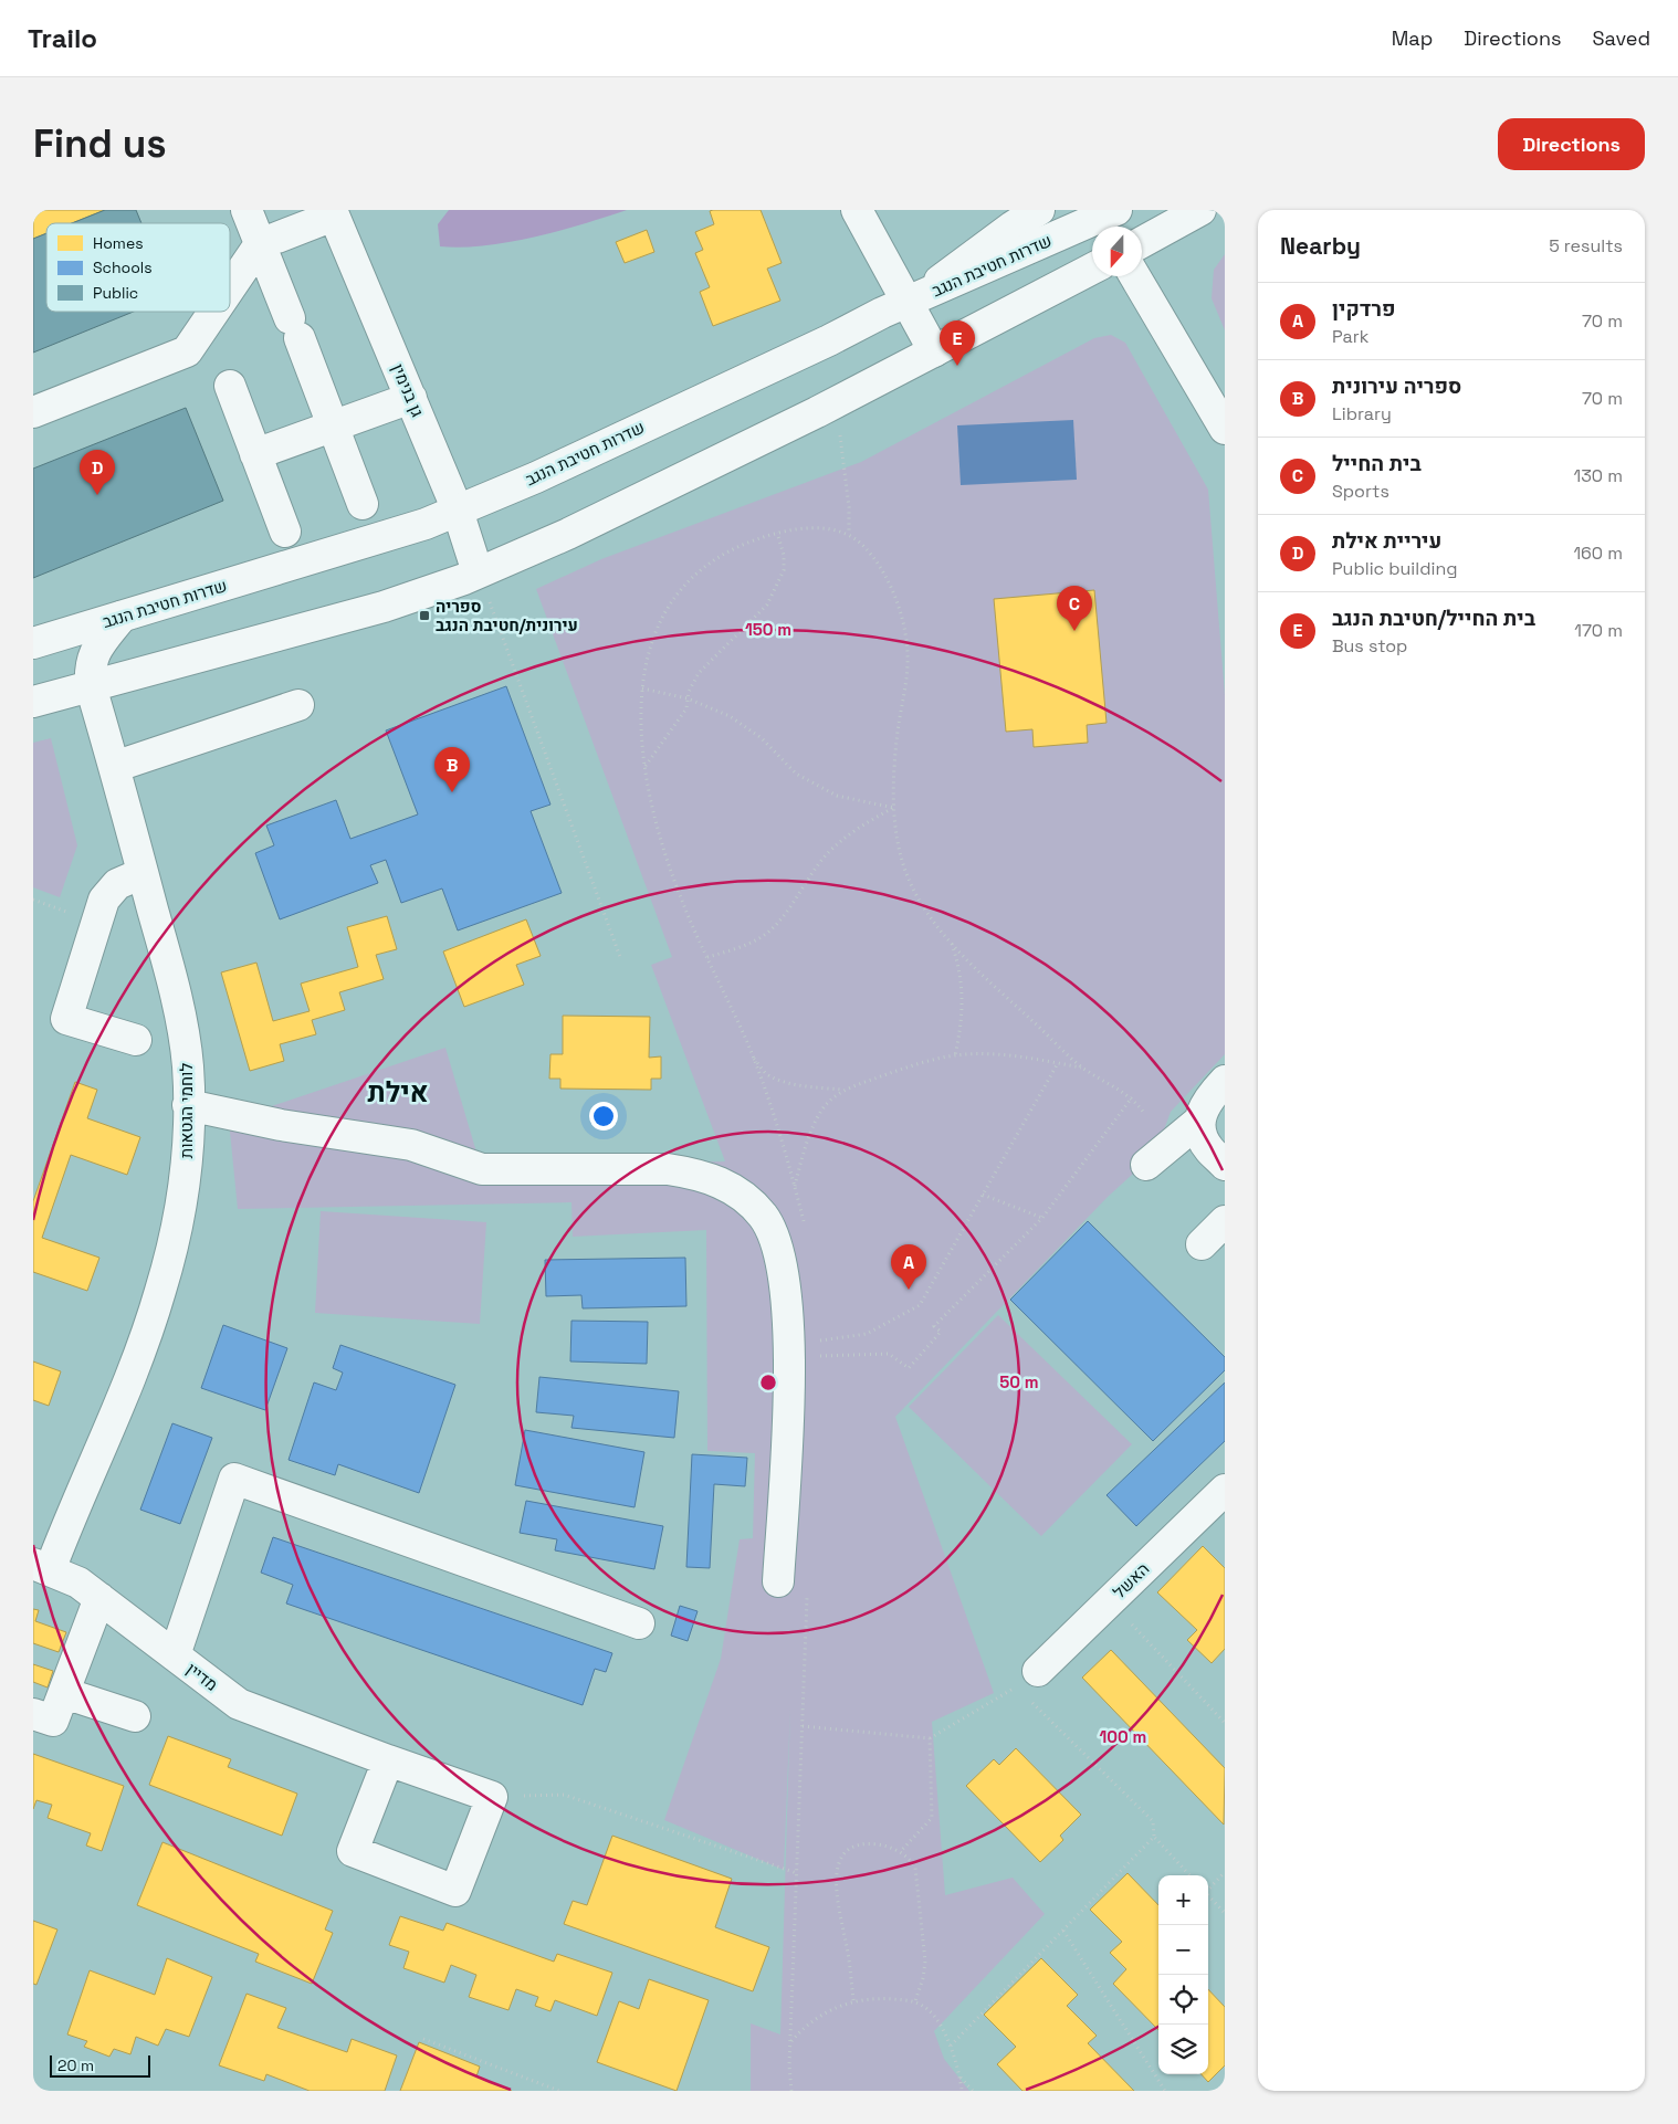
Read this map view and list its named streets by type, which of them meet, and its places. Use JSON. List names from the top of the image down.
{
  "streets": {
    "street": [
      "שדרות חטיבת הנגב",
      "גן בנימין",
      "לוחמי הגטאות",
      "האשל",
      "מדיין"
    ]
  },
  "crossings": [
    ["שדרות חטיבת הנגב", "גן בנימין"],
    ["שדרות חטיבת הנגב", "לוחמי הגטאות"],
    ["לוחמי הגטאות", "מדיין"]
  ],
  "districts": ["אילת"],
  "places": {
    "transit": ["ספריה עירונית/חטיבת הנגב"]
  },
  "legend": ["Homes", "Schools", "Public"],
  "scale_bar": "20 m",
  "north": "bottom",
  "page": {
    "header": "Trailo",
    "nav": ["Map", "Directions", "Saved"],
    "buttons": "Directions",
    "title": "Find us",
    "heading": ["Nearby", "5 results"],
    "list": [
      {
        "mark": "A",
        "name": "פרדקין",
        "note": "Park",
        "value": "70 m"
      },
      {
        "mark": "B",
        "name": "ספריה עירונית",
        "note": "Library",
        "value": "70 m"
      },
      {
        "mark": "C",
        "name": "בית החייל",
        "note": "Sports",
        "value": "130 m"
      },
      {
        "mark": "D",
        "name": "עיריית אילת",
        "note": "Public building",
        "value": "160 m"
      },
      {
        "mark": "E",
        "name": "בית החייל/חטיבת הנגב",
        "note": "Bus stop",
        "value": "170 m"
      }
    ],
    "pins": [
      "E",
      "D",
      "C",
      "B",
      "A"
    ],
    "map_buttons": ["+", "−"],
    "scale": "20 m"
  },
  "rings": ["150 m", "50 m", "100 m"]
}
